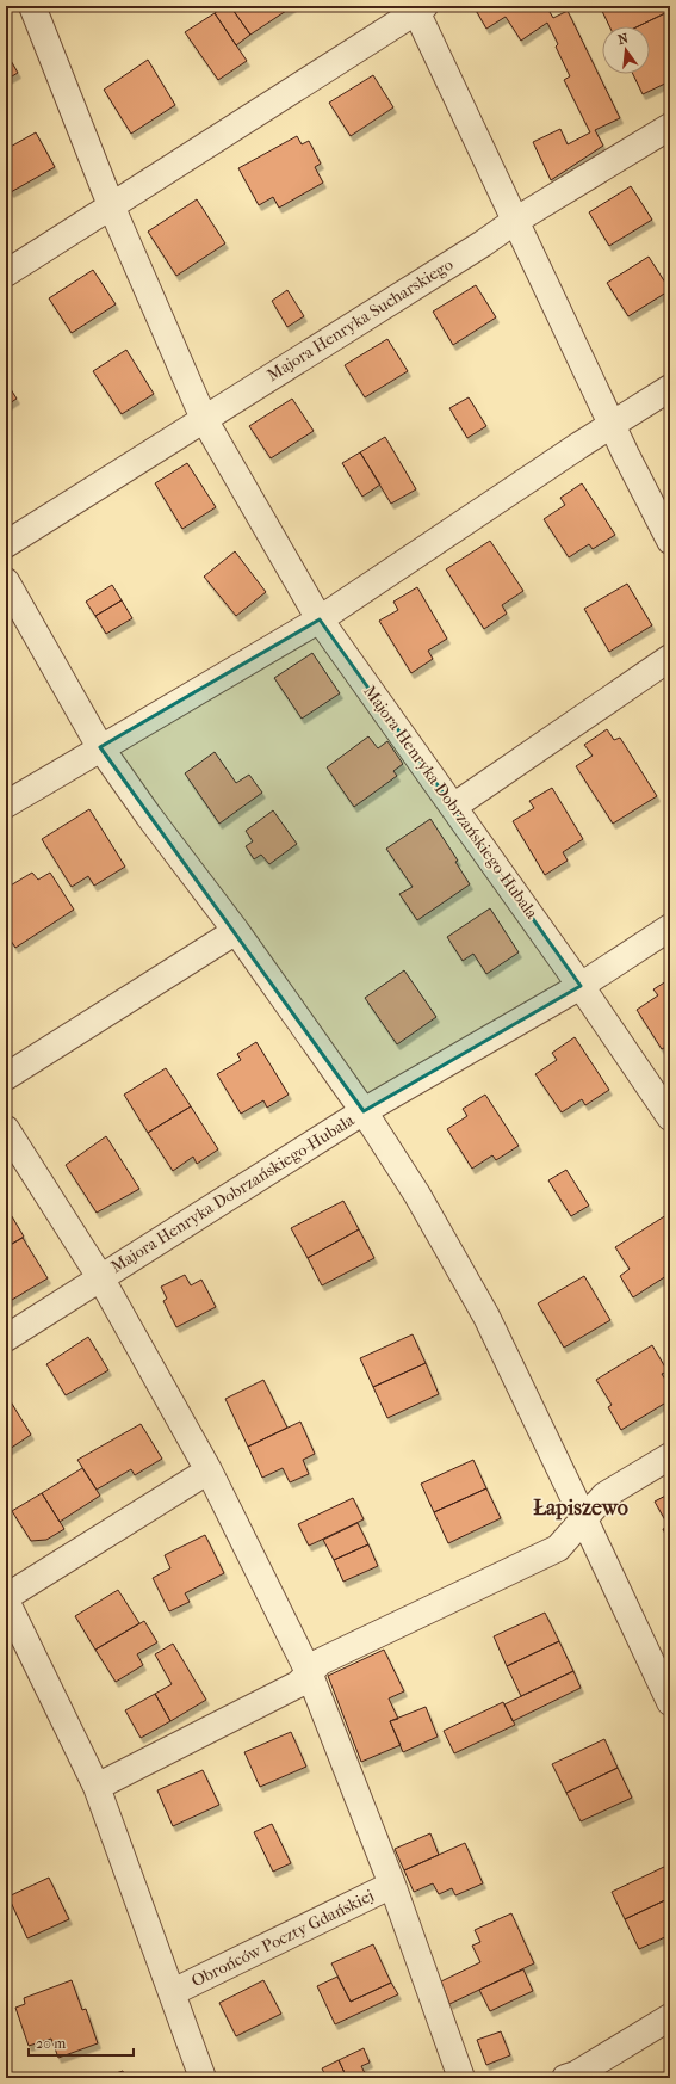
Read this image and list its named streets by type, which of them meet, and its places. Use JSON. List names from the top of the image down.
{
  "streets": {
    "street": ["Majora Henryka Sucharskiego", "Majora Henryka Dobrzańskiego-Hubala", "Obrońców Poczty Gdańskiej"]
  },
  "crossings": [
    ["Majora Henryka Sucharskiego", "Majora Henryka Dobrzańskiego-Hubala"],
    ["Majora Henryka Dobrzańskiego-Hubala", "Obrońców Poczty Gdańskiej"]
  ],
  "districts": ["Łapiszewo"],
  "scale_bar": "20 m",
  "north": "top"
}
